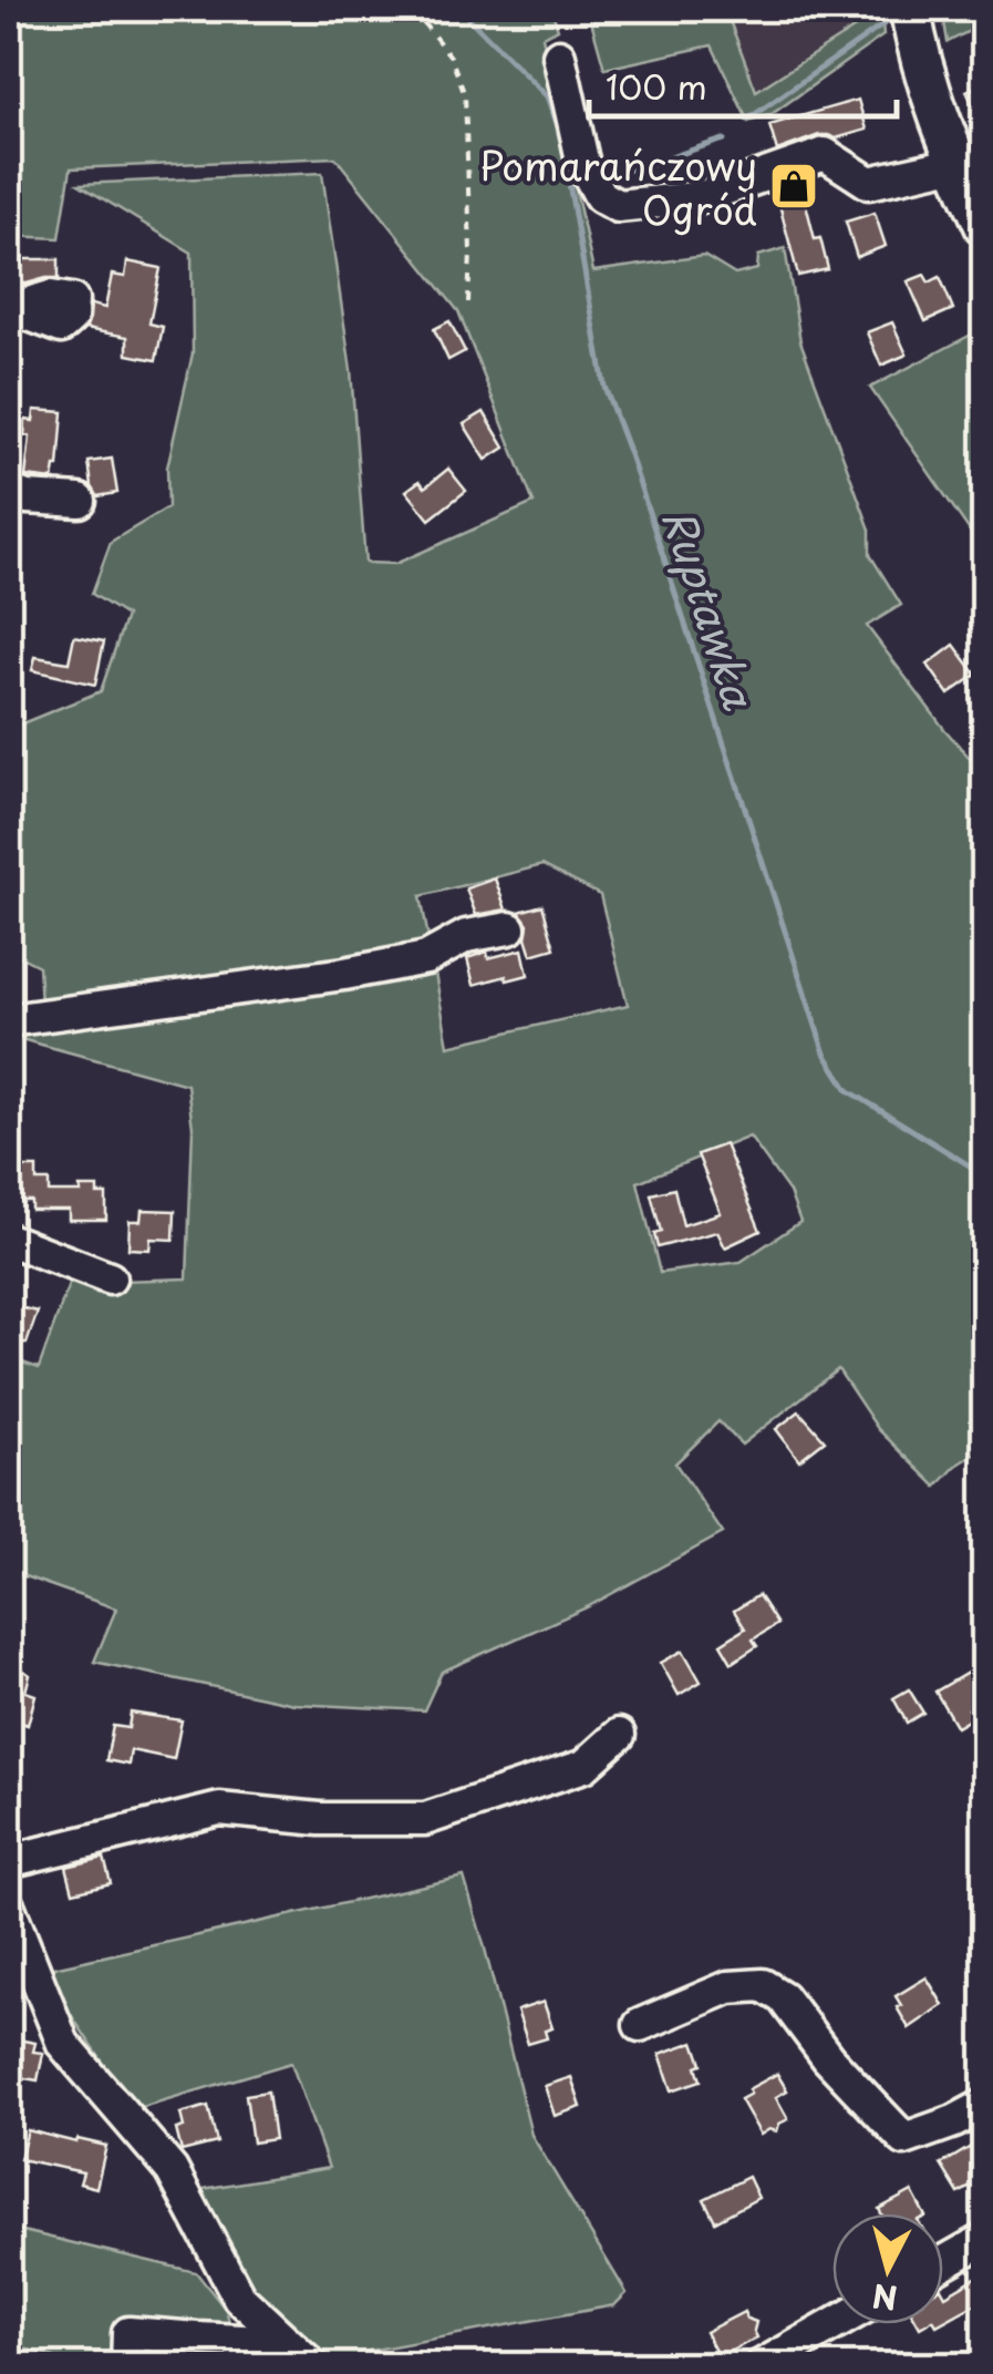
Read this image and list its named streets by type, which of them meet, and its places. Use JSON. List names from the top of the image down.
{
  "water": ["Ruptawka"],
  "places": {
    "shop": ["Pomarańczowy Ogród"]
  },
  "scale_bar": "100 m",
  "north": "bottom"
}
